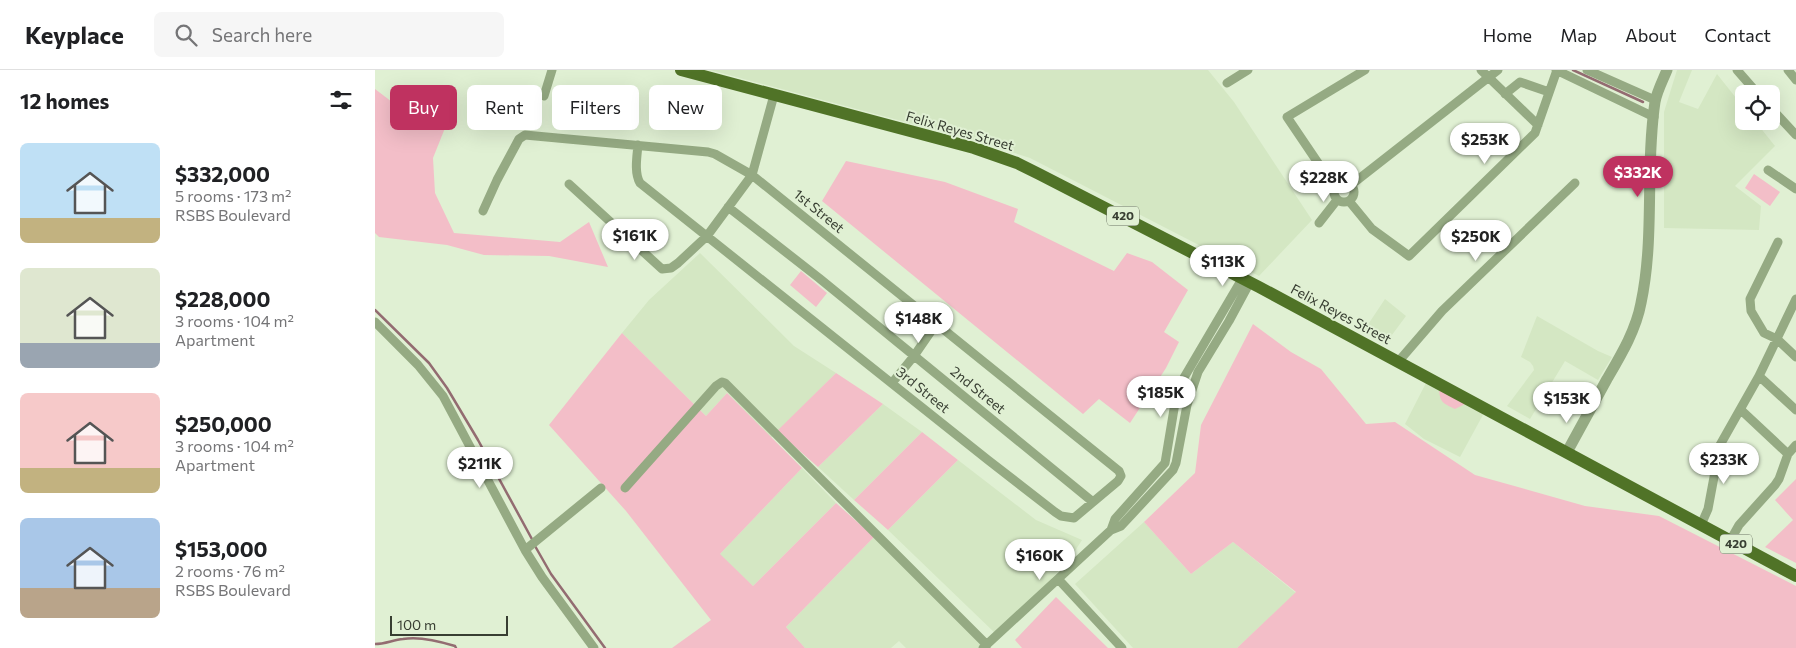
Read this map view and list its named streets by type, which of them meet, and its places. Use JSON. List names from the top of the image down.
{
  "streets": {
    "main road": ["Felix Reyes Street", "420"],
    "street": ["1st Street", "3rd Street", "2nd Street"]
  },
  "crossings": [
    ["1st Street", "3rd Street"],
    ["3rd Street", "2nd Street"]
  ],
  "scale_bar": "100 m",
  "page": {
    "header": "Keyplace",
    "search": "Search here",
    "nav": [
      "Home",
      "Map",
      "About",
      "Contact"
    ],
    "heading": "12 homes",
    "chip": [
      "Buy",
      "Rent",
      "Filters",
      "New"
    ],
    "price": [
      "$253K",
      "$332K",
      "$228K",
      "$161K",
      "$250K",
      "$113K",
      "$148K",
      "$185K",
      "$153K",
      "$233K",
      "$211K",
      "$160K"
    ],
    "list": [
      {
        "name": "$332,000",
        "note": "5 rooms · 173 m² · RSBS Boulevard"
      },
      {
        "name": "$228,000",
        "note": "3 rooms · 104 m² · Apartment"
      },
      {
        "name": "$250,000",
        "note": "3 rooms · 104 m² · Apartment"
      },
      {
        "name": "$153,000",
        "note": "2 rooms · 76 m² · RSBS Boulevard"
      }
    ],
    "scale": "100 m"
  }
}
